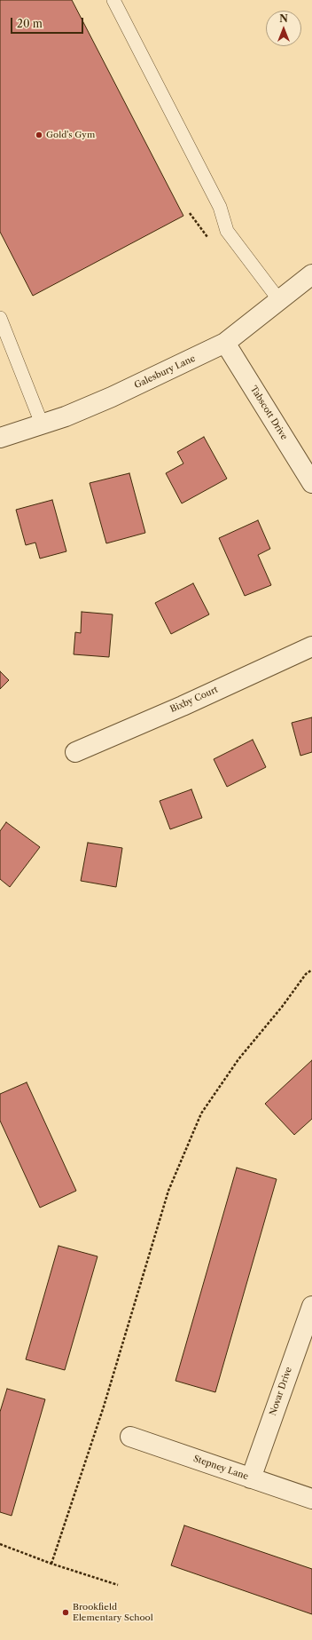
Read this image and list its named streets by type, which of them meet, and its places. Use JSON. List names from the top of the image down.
{
  "streets": {
    "street": [
      "Galesbury Lane",
      "Tabscott Drive",
      "Bixby Court",
      "Novar Drive",
      "Stepney Lane"
    ]
  },
  "crossings": [
    ["Galesbury Lane", "Tabscott Drive"],
    ["Novar Drive", "Stepney Lane"]
  ],
  "places": ["Gold's Gym", "Brookfield Elementary School"],
  "scale_bar": "20 m",
  "north": "top"
}
